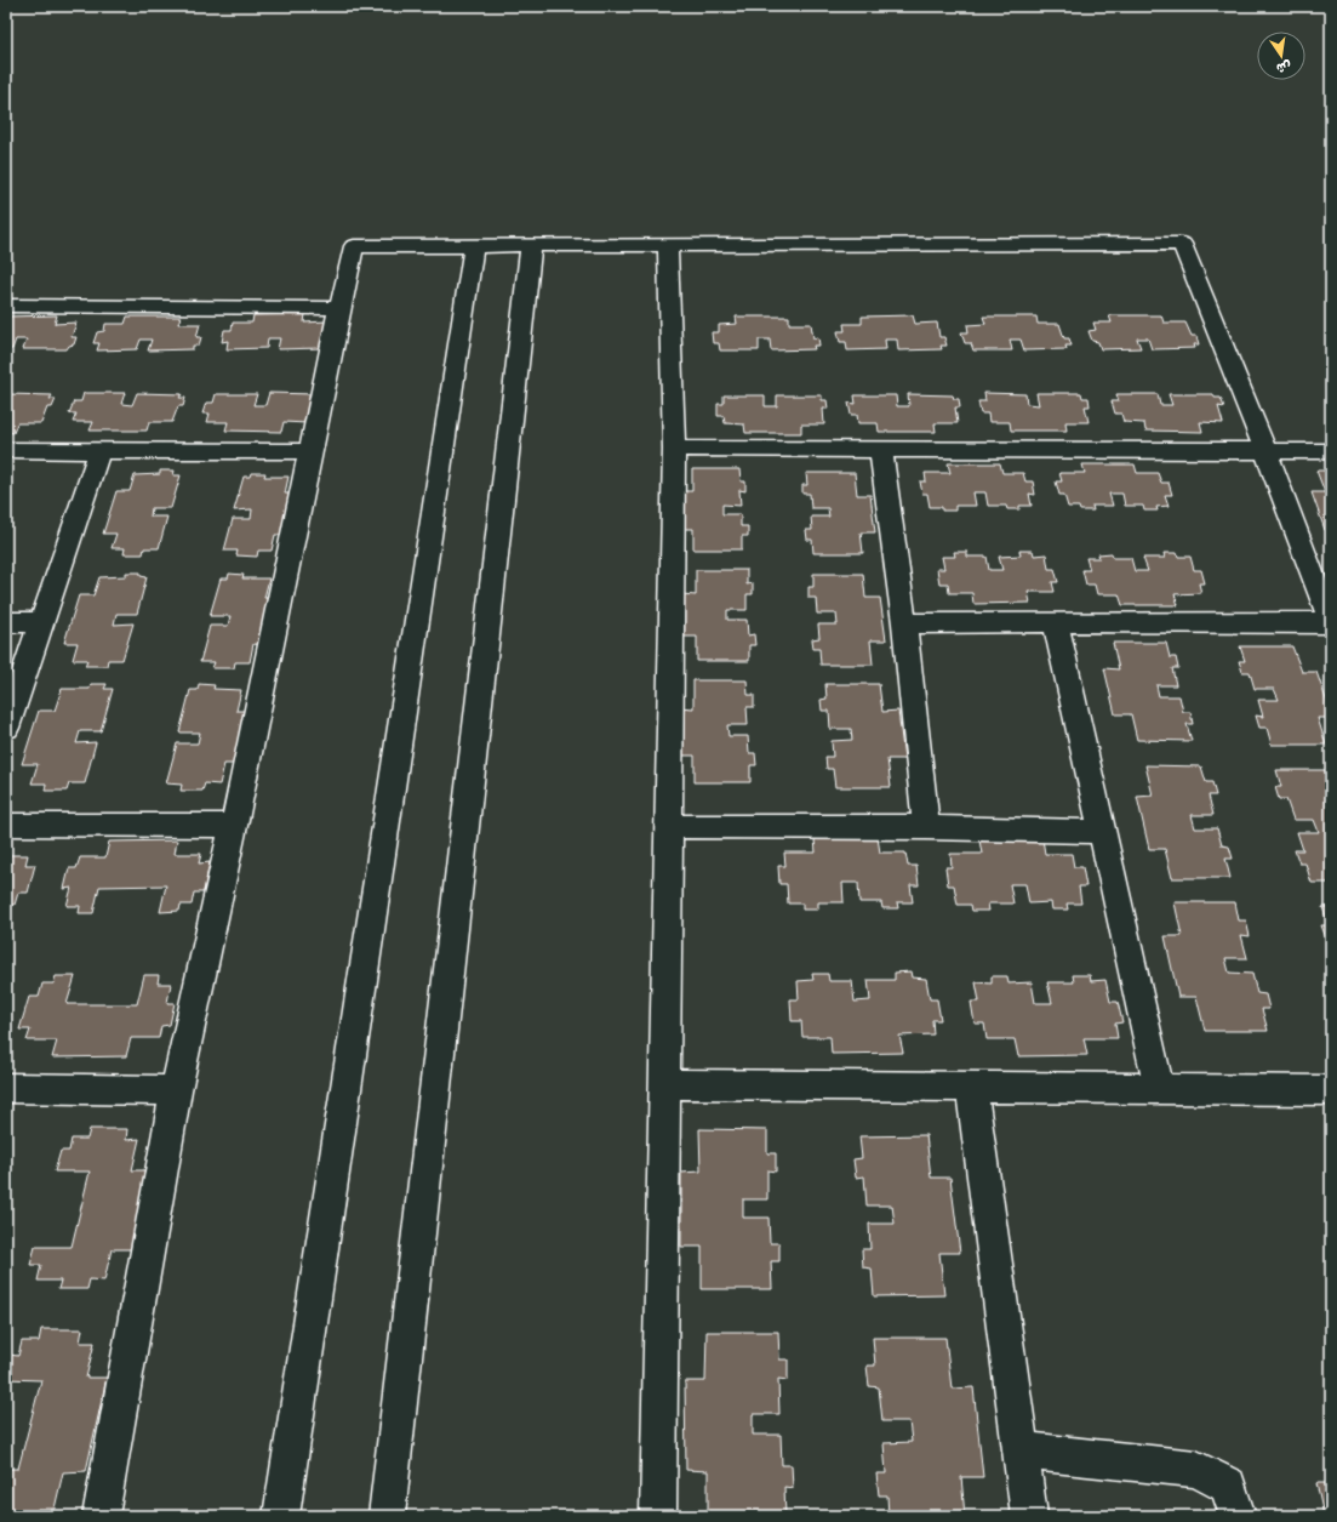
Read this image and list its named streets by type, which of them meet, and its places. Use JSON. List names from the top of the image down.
{
  "north": "bottom"
}
